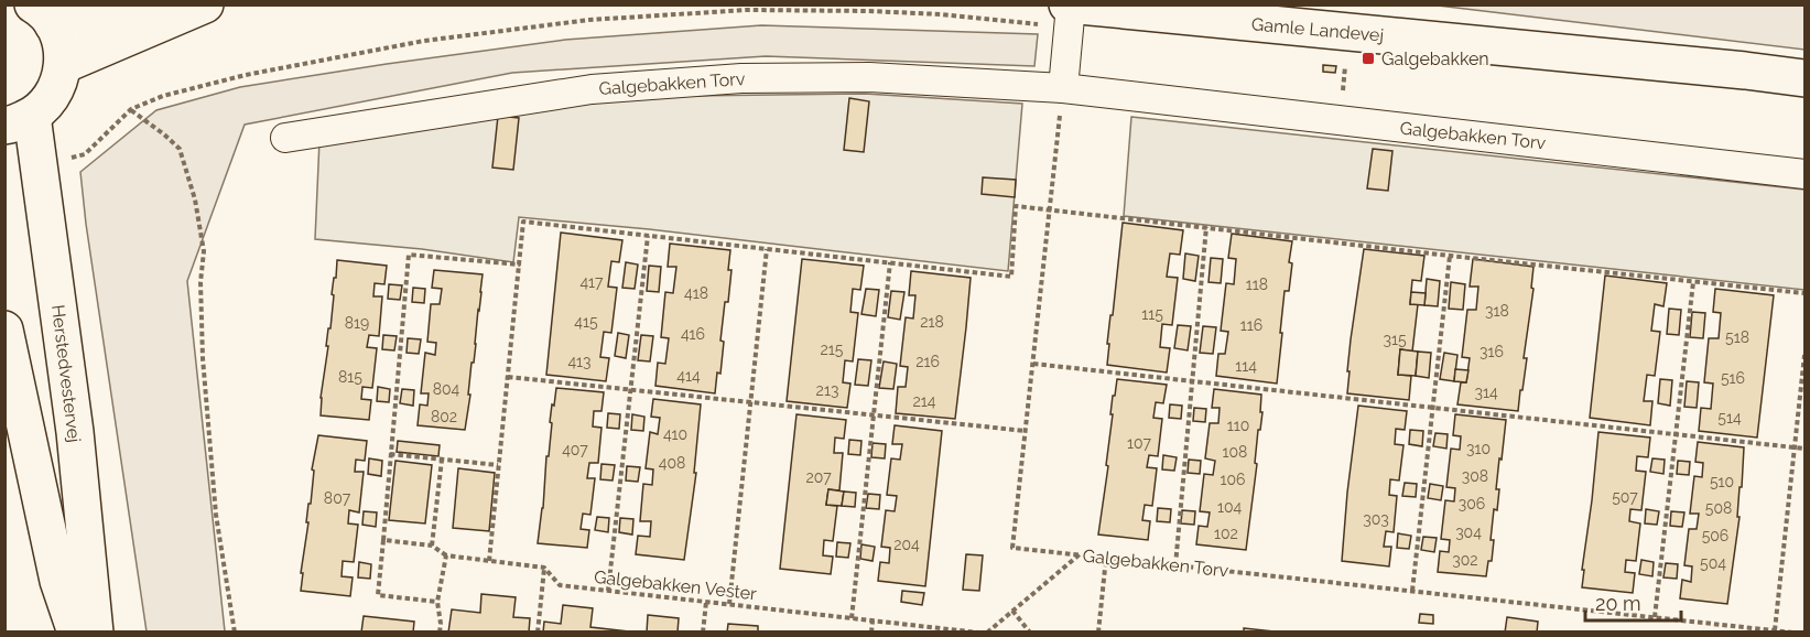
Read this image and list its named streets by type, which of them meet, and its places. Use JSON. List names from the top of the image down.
{
  "streets": {
    "street": ["Gamle Landevej", "Galgebakken Torv", "Herstedvestervej"],
    "path": ["Galgebakken Vester"]
  },
  "places": {
    "transit": ["Galgebakken"]
  },
  "house_numbers": [
    "417",
    "118",
    "418",
    "318",
    "115",
    "415",
    "218",
    "819",
    "116",
    "416",
    "518",
    "315",
    "215",
    "316",
    "413",
    "216",
    "114",
    "414",
    "815",
    "516",
    "804",
    "213",
    "314",
    "214",
    "802",
    "514",
    "110",
    "410",
    "107",
    "310",
    "407",
    "108",
    "408",
    "308",
    "207",
    "106",
    "510",
    "507",
    "807",
    "306",
    "104",
    "508",
    "303",
    "304",
    "102",
    "506",
    "204",
    "302",
    "504"
  ],
  "scale_bar": "20 m"
}
